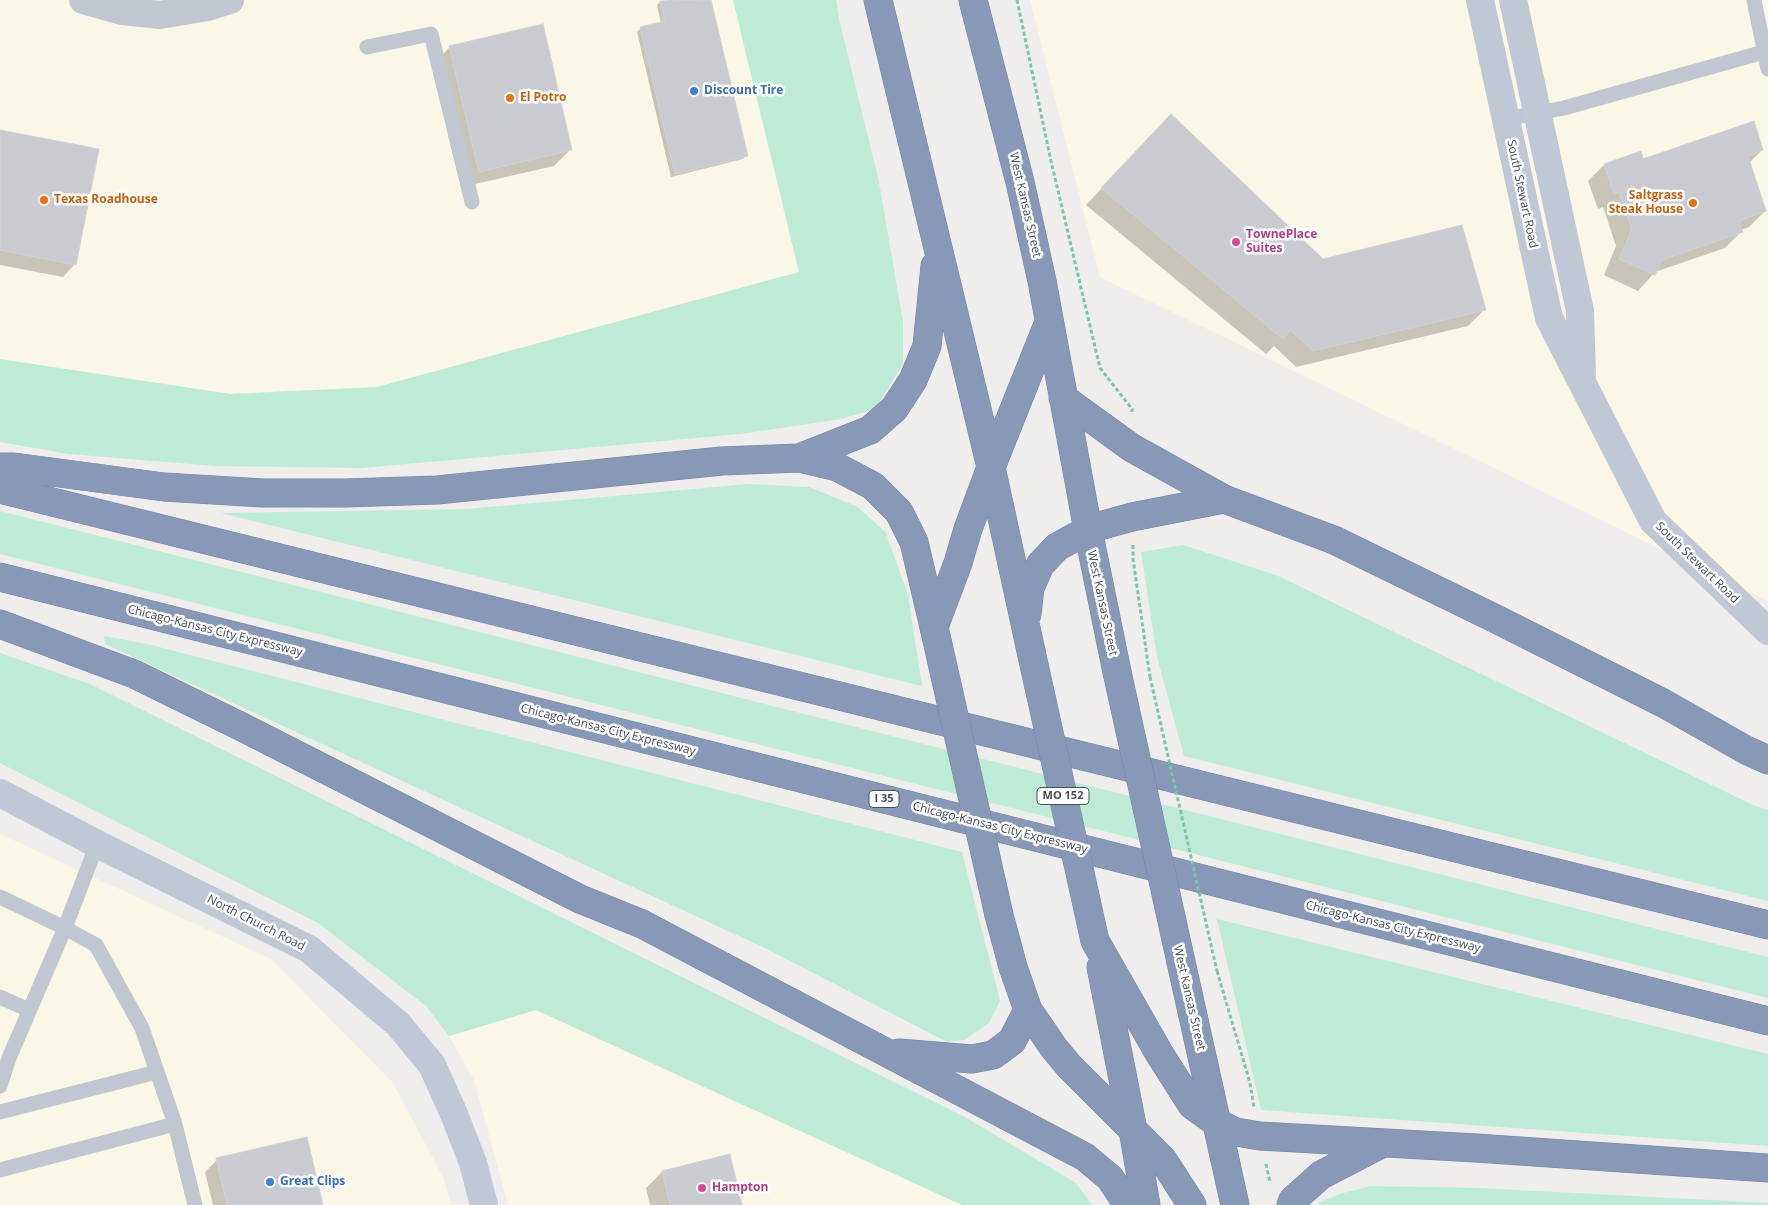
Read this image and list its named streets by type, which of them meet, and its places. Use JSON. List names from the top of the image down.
{
  "streets": {
    "highway": [
      "West Kansas Street",
      "Chicago-Kansas City Expressway",
      "MO 152",
      "I 35"
    ],
    "street": ["South Stewart Road", "North Church Road"]
  },
  "places": [
    "Discount Tire",
    "El Potro",
    "Texas Roadhouse",
    "Saltgrass Steak House",
    "TownePlace Suites",
    "Great Clips",
    "Hampton"
  ]
}
